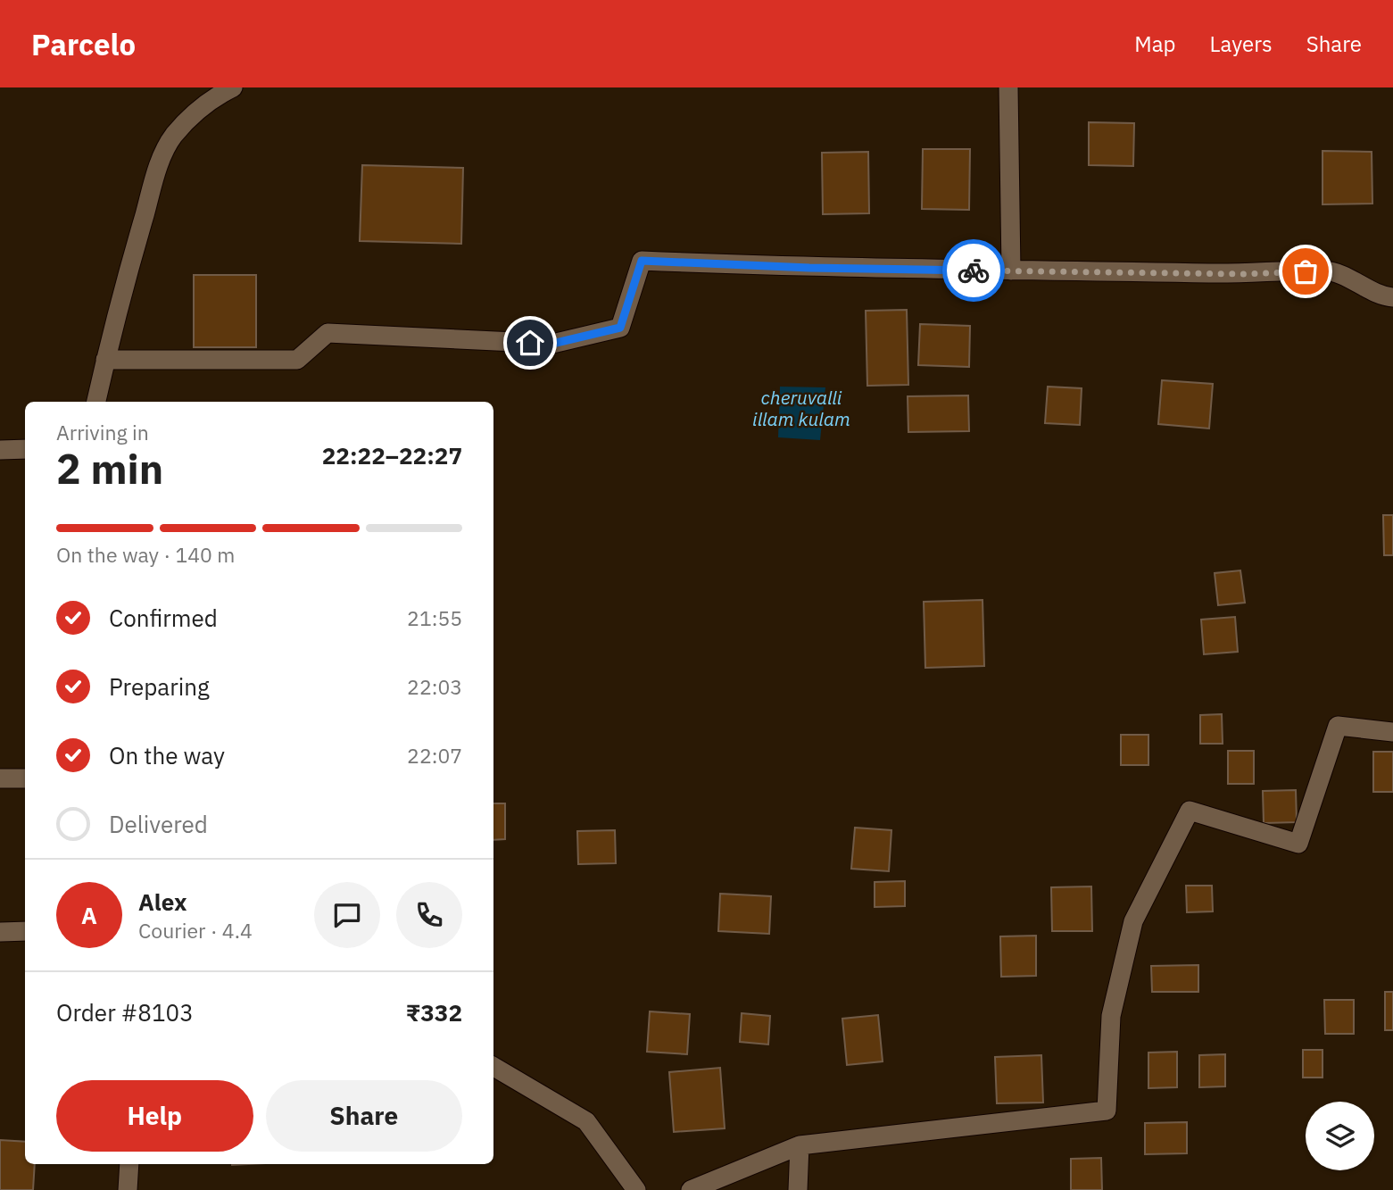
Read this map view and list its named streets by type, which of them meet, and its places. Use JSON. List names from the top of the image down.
{
  "water": ["cheruvalli illam kulam"],
  "page": {
    "header": "Parcelo",
    "nav": ["Map", "Layers", "Share"],
    "heading": ["2 min", "Arriving in", "22:22–22:27"],
    "panel": [
      "Alex",
      "Courier · 4.4",
      "Order #8103",
      "₹332"
    ],
    "bar": "On the way · 140 m",
    "list": [
      ["Confirmed", "21:55"],
      ["Preparing", "22:03"],
      ["On the way", "22:07"],
      "Delivered"
    ],
    "round": "A",
    "buttons": ["Help", "Share"]
  }
}
